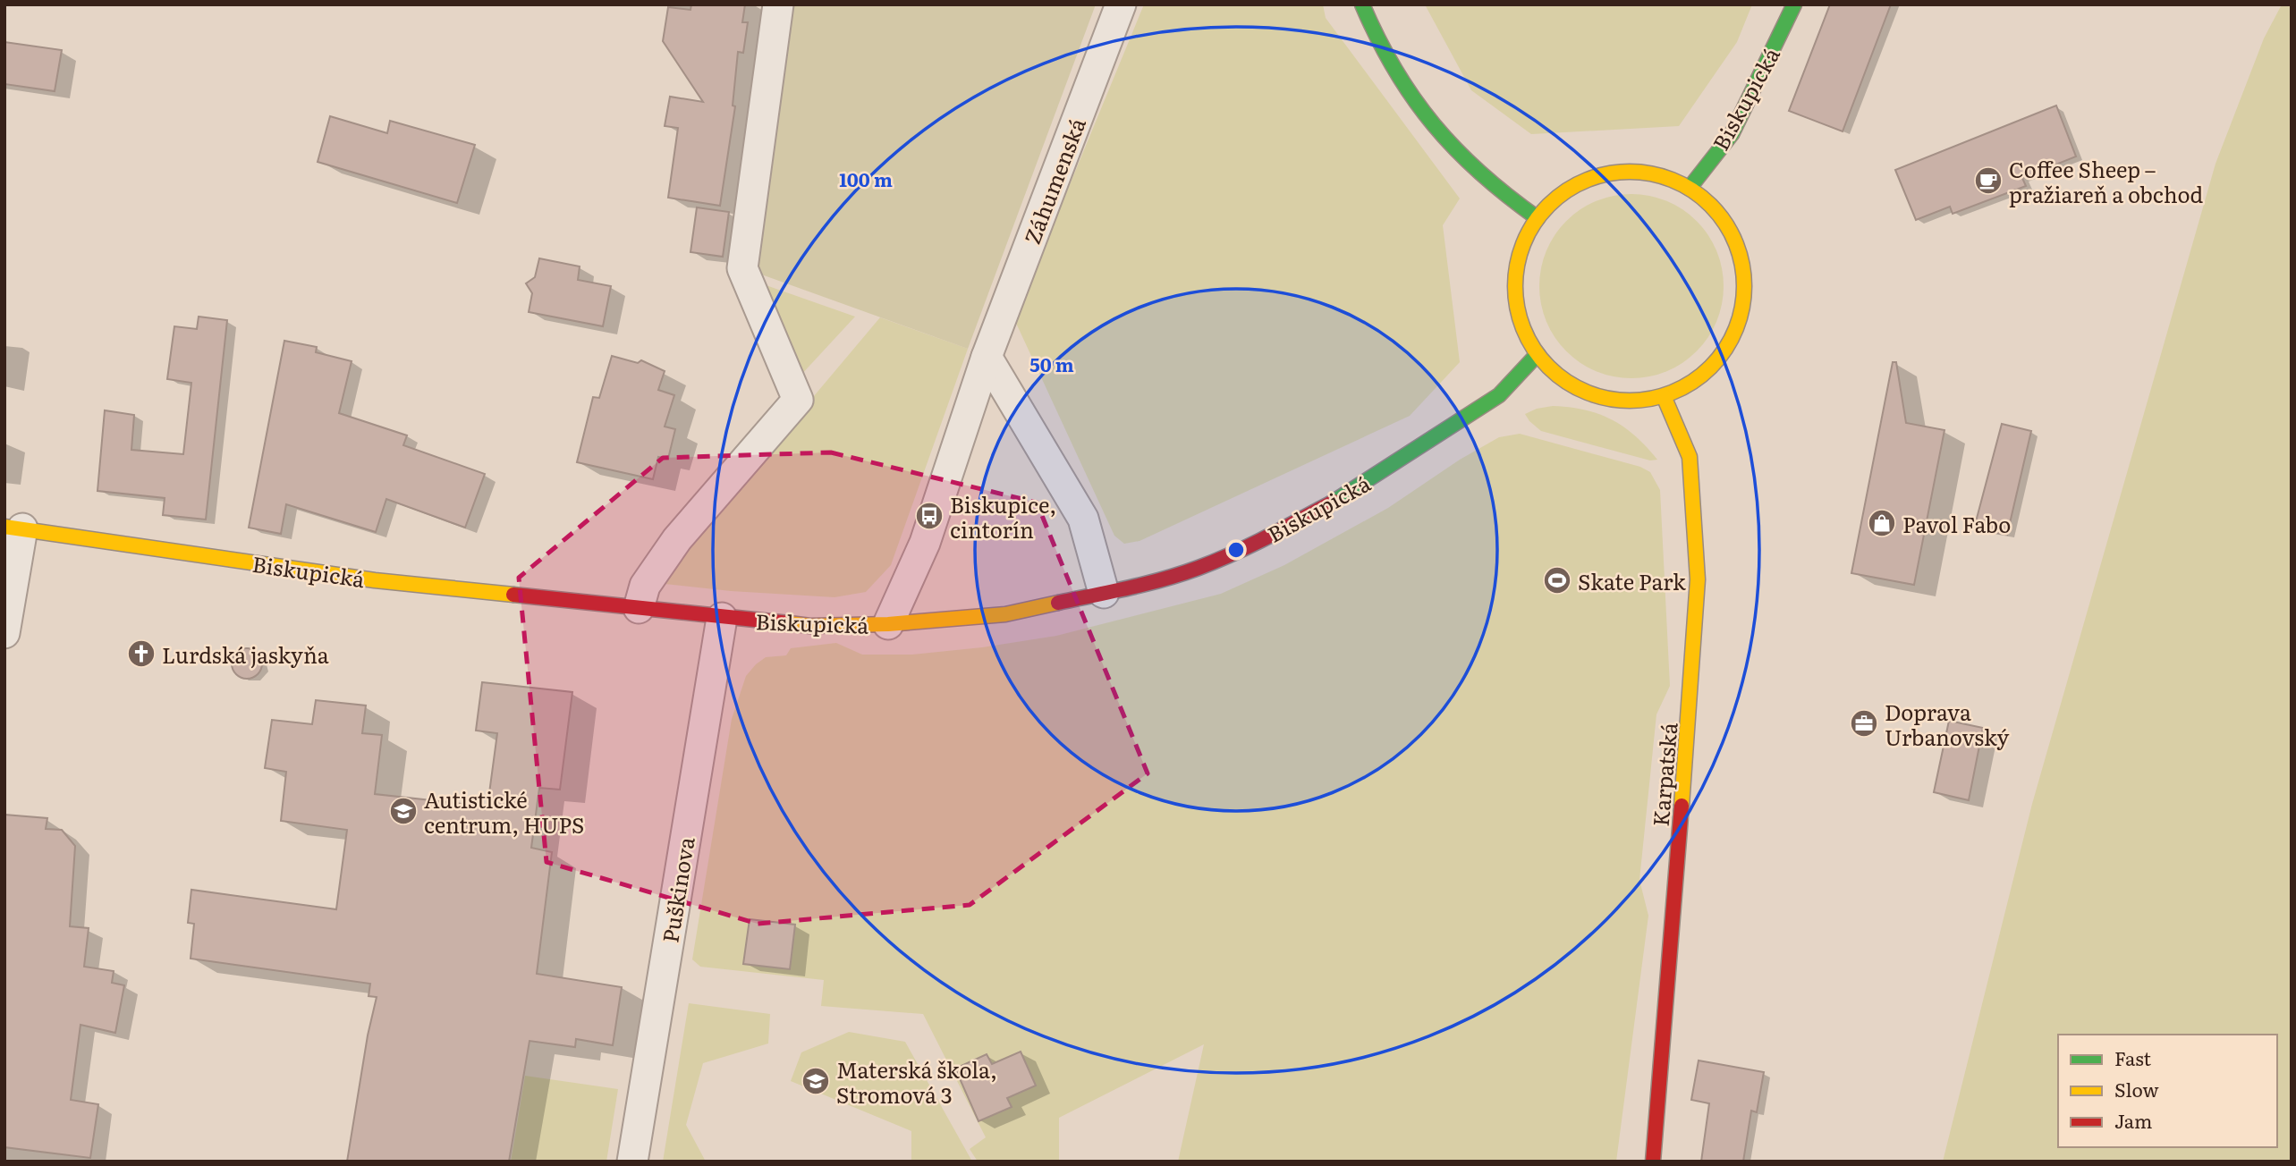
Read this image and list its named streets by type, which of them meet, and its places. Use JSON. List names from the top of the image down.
{
  "streets": {
    "street": [
      "Biskupická",
      "Záhumenská",
      "Karpatská",
      "Puškinova"
    ]
  },
  "crossings": [
    ["Biskupická", "Záhumenská"],
    ["Biskupická", "Puškinova"]
  ],
  "places": {
    "cafe": ["Coffee Sheep – pražiareň a obchod"],
    "bus stop": ["Biskupice, cintorín"],
    "shop": ["Pavol Fabo"],
    "sports": ["Skate Park"],
    "church": ["Lurdská jaskyňa"],
    "office": ["Doprava Urbanovský"],
    "school or university": ["Autistické centrum, HUPS", "Materská škola, Stromová 3"]
  },
  "legend": ["Fast", "Slow", "Jam"],
  "rings": ["100 m", "50 m"]
}
